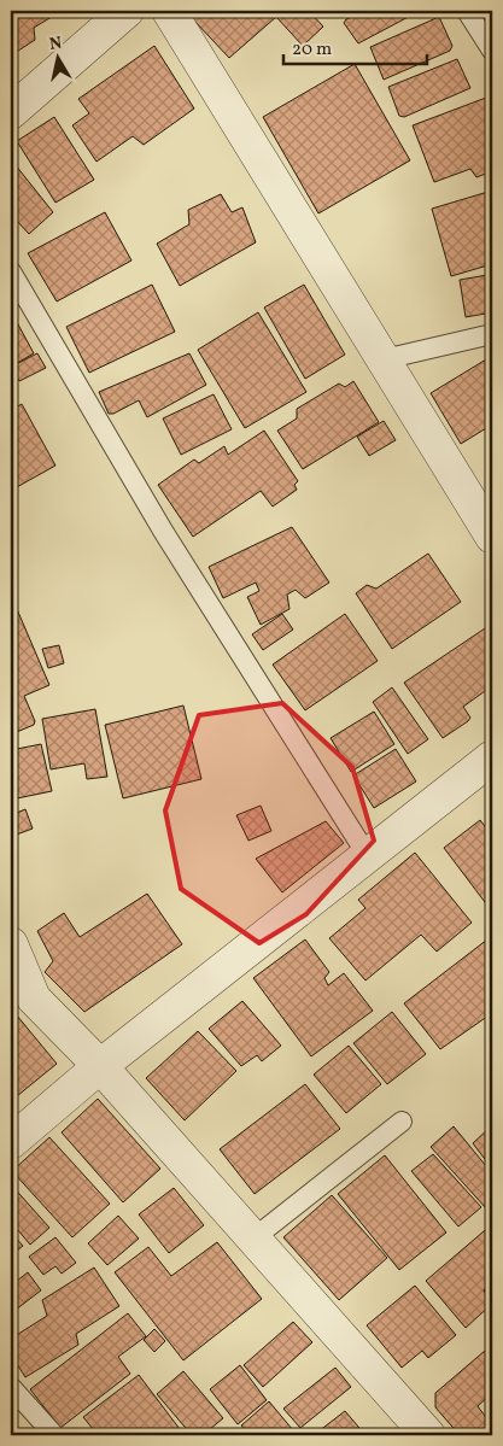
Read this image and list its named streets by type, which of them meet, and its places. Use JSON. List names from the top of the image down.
{
  "scale_bar": "20 m",
  "north": "top"
}
